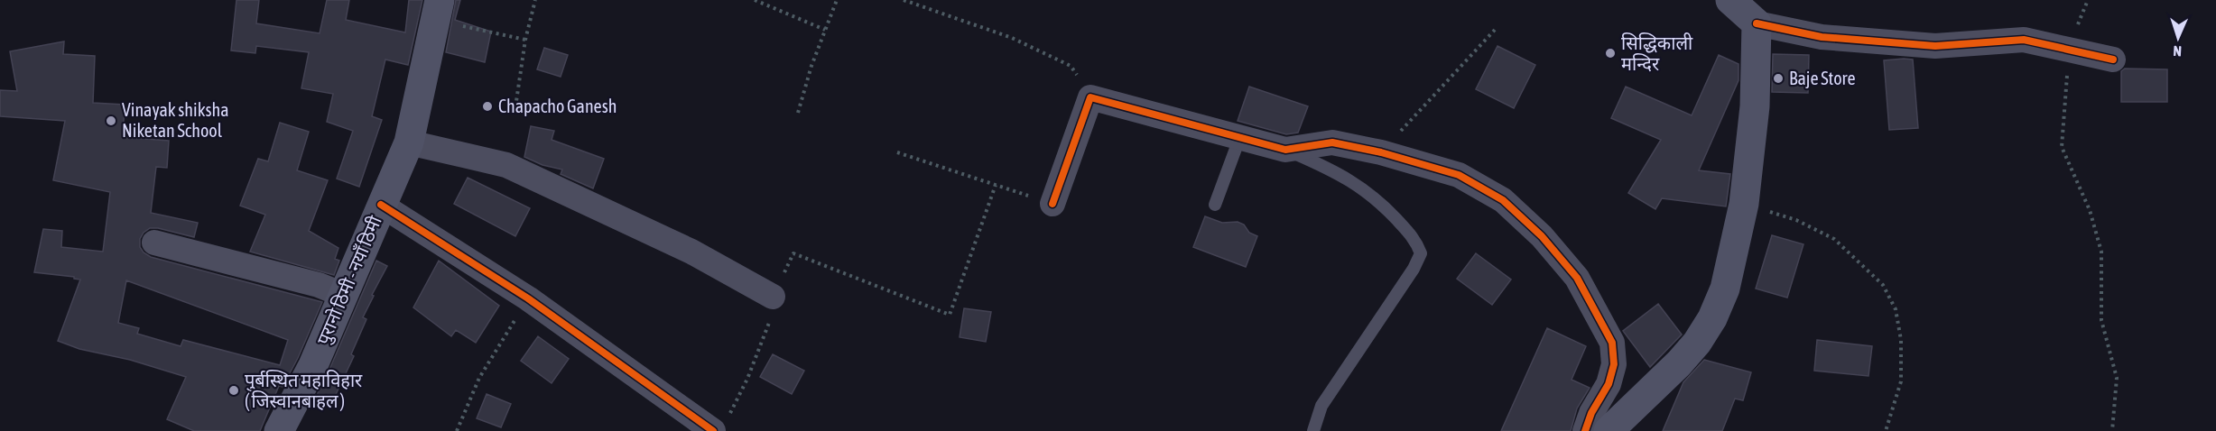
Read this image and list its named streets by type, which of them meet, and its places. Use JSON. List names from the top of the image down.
{
  "streets": {
    "main road": ["पुरानो ठिमी - नयाँ ठिमी"]
  },
  "places": [
    "सिद्धिकाली मन्दिर",
    "Baje Store",
    "Chapacho Ganesh",
    "Vinayak shiksha Niketan School",
    "पुर्बस्थित महाविहार ( जिस्वानबाहल )"
  ],
  "north": "bottom"
}
